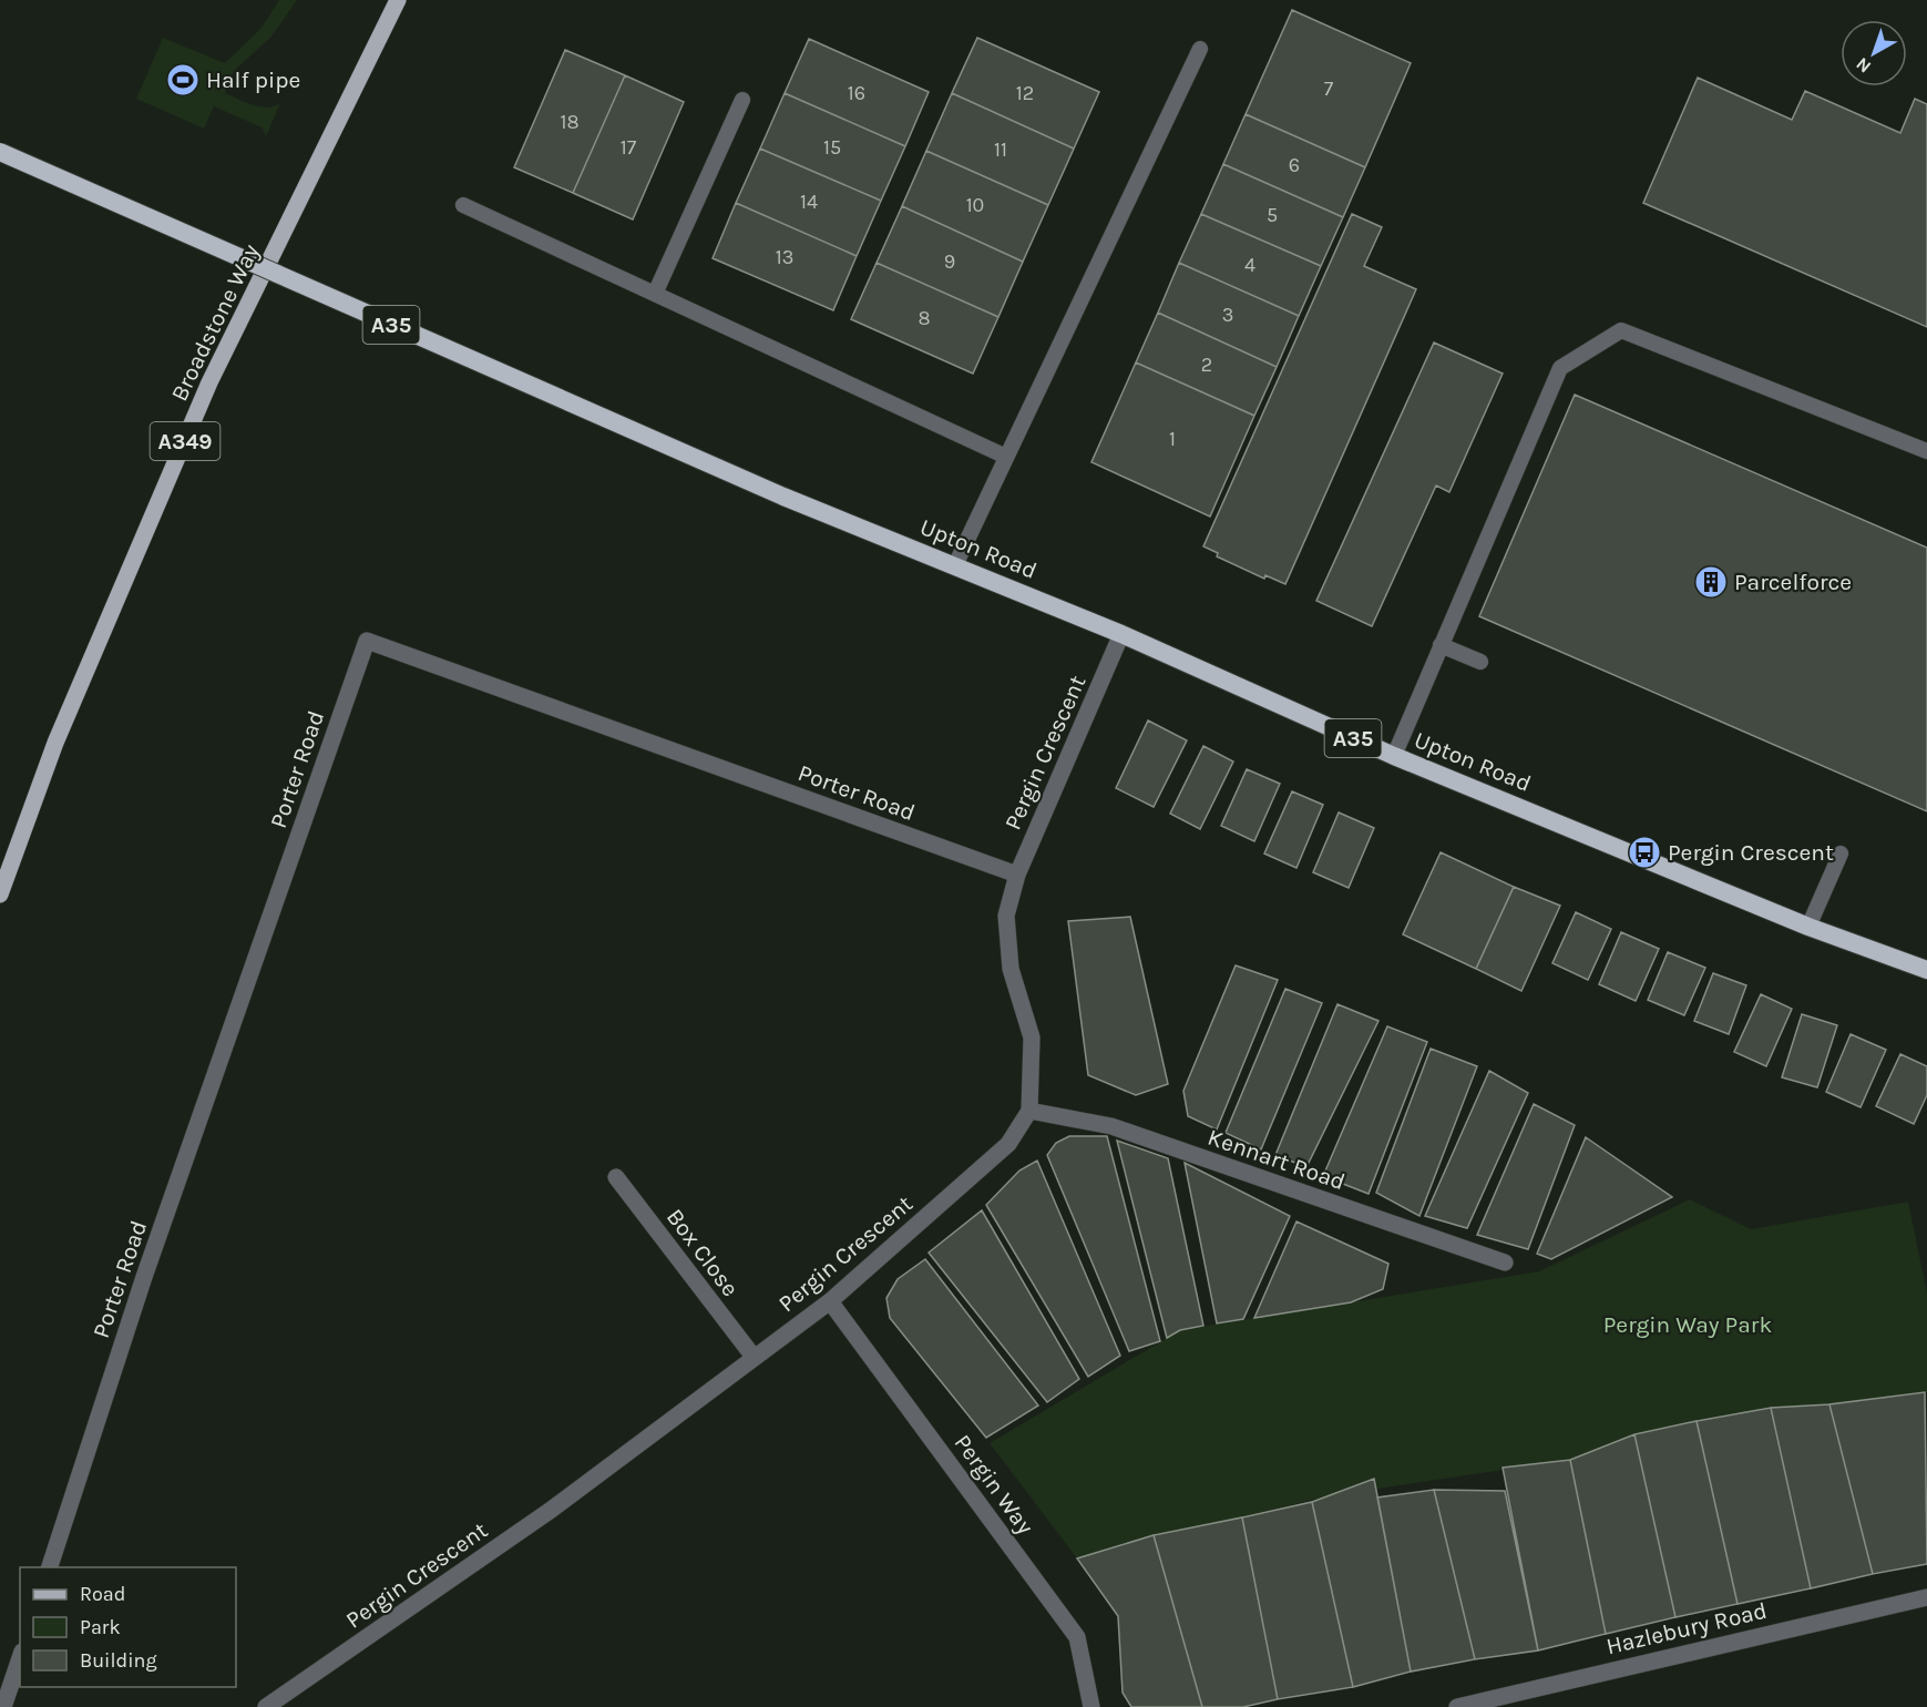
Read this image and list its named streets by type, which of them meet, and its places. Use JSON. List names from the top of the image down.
{
  "streets": {
    "highway": ["A35", "Upton Road"],
    "main road": ["Broadstone Way", "A349"],
    "street": [
      "Pergin Crescent",
      "Porter Road",
      "Kennart Road",
      "Box Close",
      "Pergin Way",
      "Hazlebury Road"
    ]
  },
  "crossings": [
    ["Upton Road", "Pergin Crescent"],
    ["Pergin Crescent", "Porter Road"],
    ["Pergin Crescent", "Kennart Road"],
    ["Pergin Crescent", "Box Close"],
    ["Pergin Crescent", "Pergin Way"]
  ],
  "parks": ["Pergin Way Park"],
  "places": {
    "sports": ["Half pipe"],
    "building": ["Parcelforce"],
    "bus stop": ["Pergin Crescent"]
  },
  "house_numbers": [
    "7",
    "16",
    "12",
    "18",
    "17",
    "15",
    "11",
    "6",
    "14",
    "10",
    "5",
    "13",
    "9",
    "4",
    "3",
    "8",
    "2",
    "1"
  ],
  "legend": ["Road", "Park", "Building"],
  "north": "bottom left"
}
